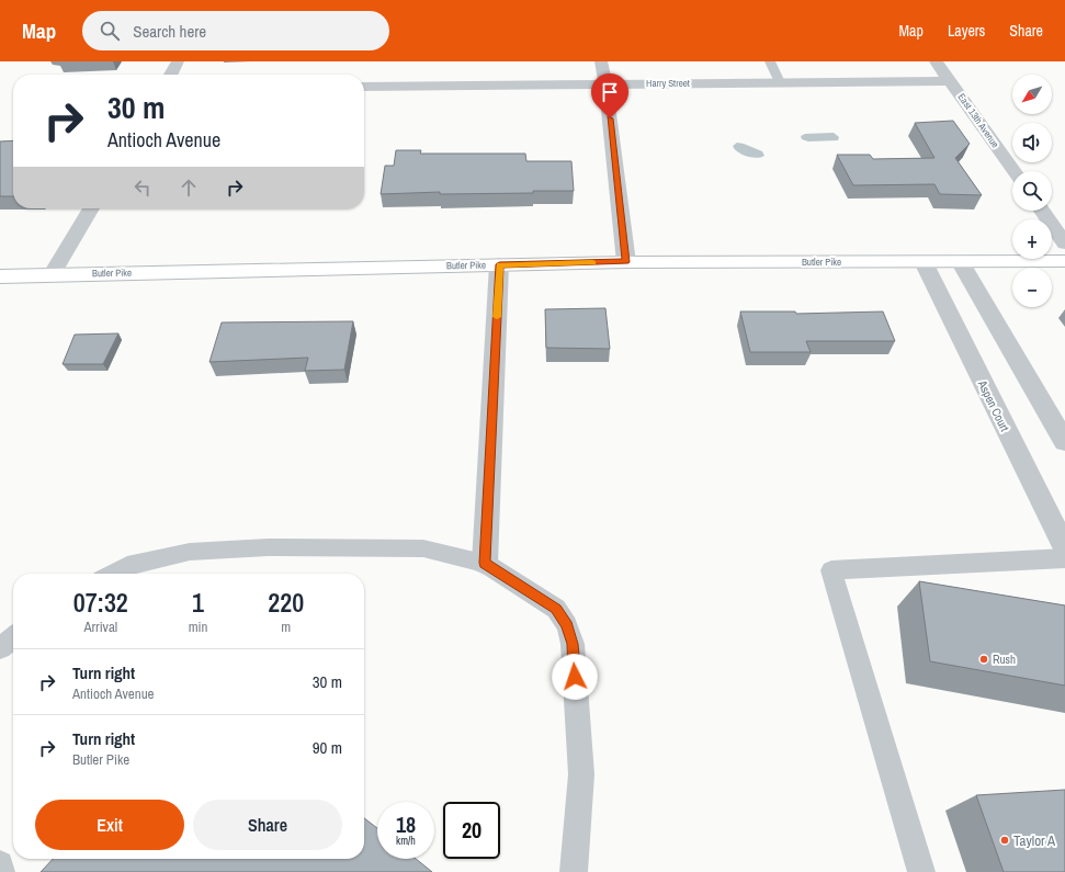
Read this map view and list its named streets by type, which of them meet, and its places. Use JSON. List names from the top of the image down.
{
  "streets": {
    "main road": ["Butler Pike"],
    "street": ["Harry Street", "East 13th Avenue", "Aspen Court"]
  },
  "crossings": [
    ["Harry Street", "East 13th Avenue"],
    ["Butler Pike", "Aspen Court"]
  ],
  "places": ["Rush", "Taylor A"],
  "north": "bottom left",
  "page": {
    "header": "Map",
    "search": "Search here",
    "nav": ["Map", "Layers", "Share"],
    "map_buttons": ["+", "−"],
    "turn": ["30 m", "Antioch Avenue"],
    "eta": [
      "07:32",
      "Arrival",
      "1",
      "min",
      "220",
      "m"
    ],
    "list": [
      {
        "name": "Turn right",
        "note": "Antioch Avenue",
        "value": "30 m"
      },
      {
        "name": "Turn right",
        "note": "Butler Pike",
        "value": "90 m"
      }
    ],
    "buttons": ["Exit", "Share"],
    "speed": "18 km/h",
    "limit": "20"
  }
}
